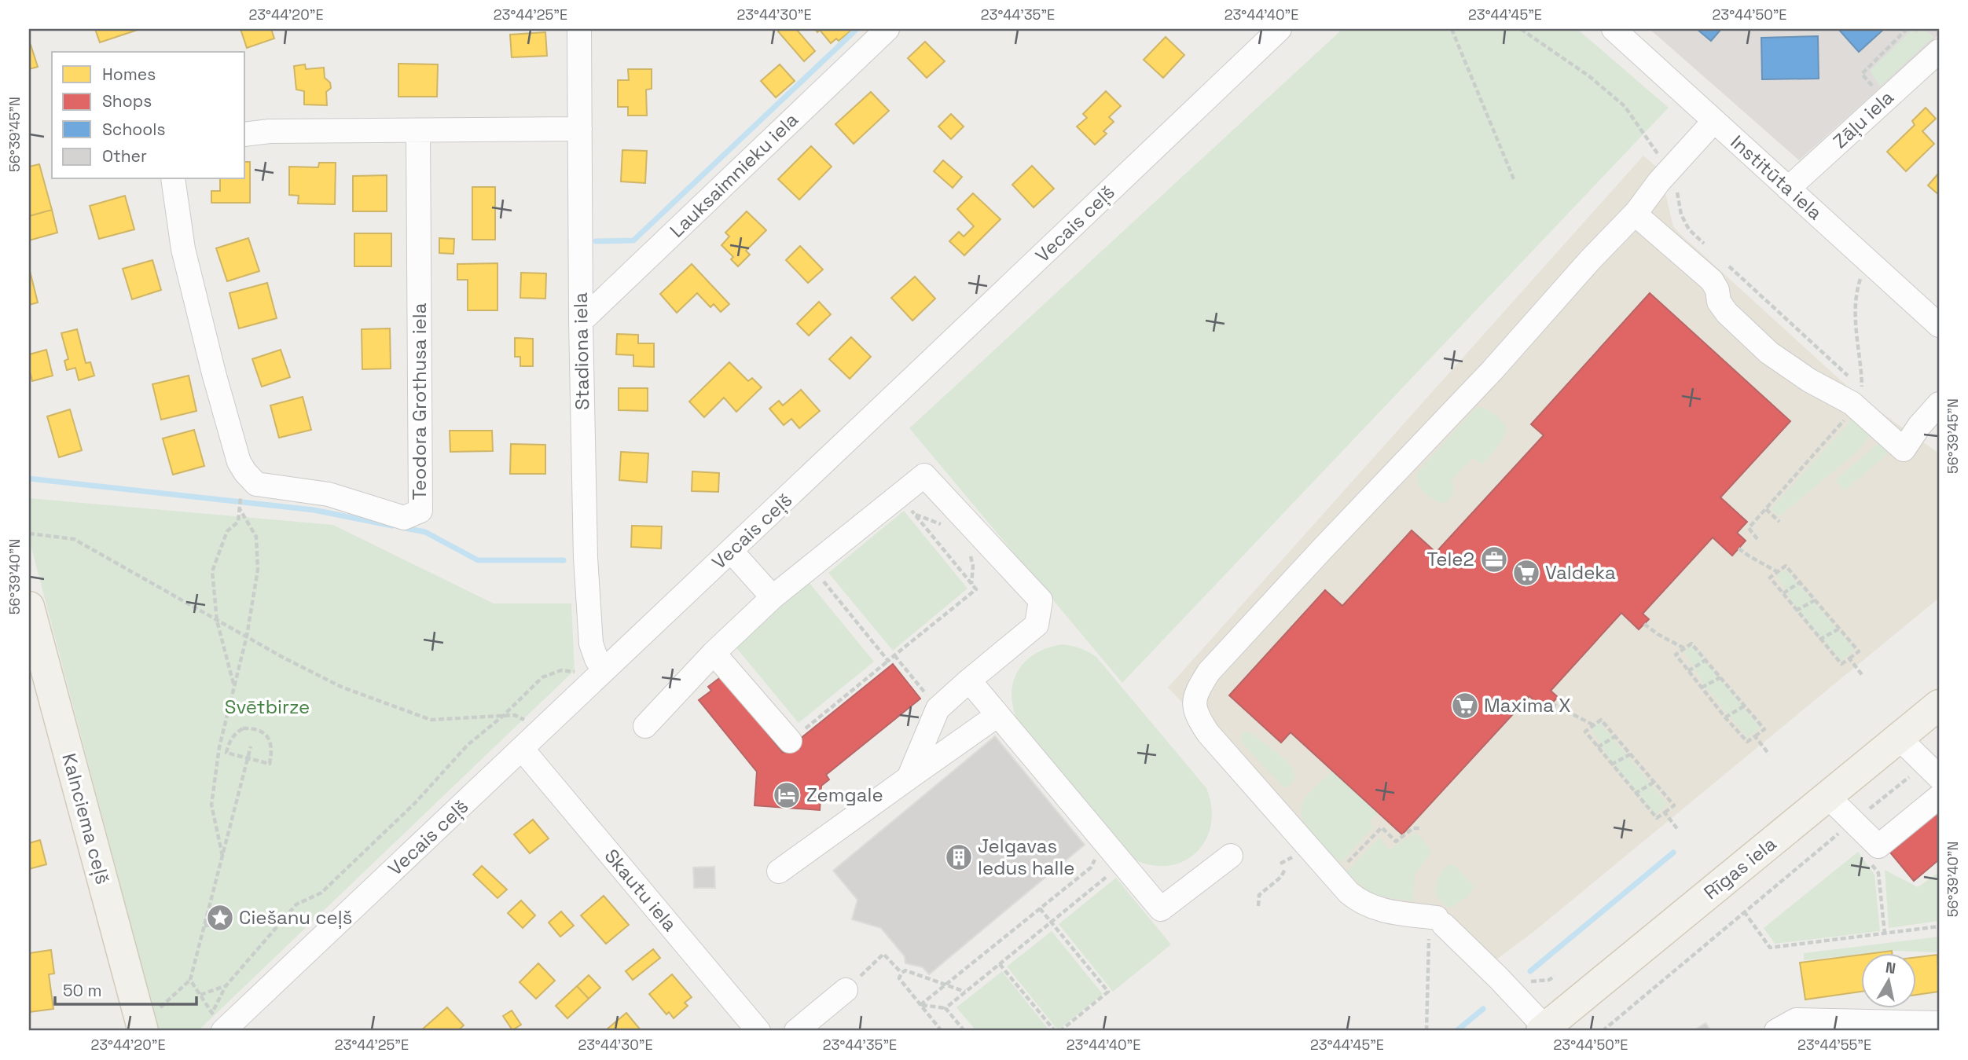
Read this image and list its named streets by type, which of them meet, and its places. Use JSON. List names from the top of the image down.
{
  "streets": {
    "main road": ["Kalnciema ceļš", "Rīgas iela"],
    "street": [
      "Zāļu iela",
      "Lauksaimnieku iela",
      "Institūta iela",
      "Vecais ceļš",
      "Stadiona iela",
      "Teodora Grothusa iela",
      "Skautu iela"
    ]
  },
  "crossings": [
    ["Zāļu iela", "Institūta iela"],
    ["Lauksaimnieku iela", "Stadiona iela"],
    ["Vecais ceļš", "Stadiona iela"],
    ["Vecais ceļš", "Skautu iela"]
  ],
  "parks": ["Svētbirze"],
  "places": {
    "office": ["Tele2"],
    "supermarket": ["Valdeka", "Maxima X"],
    "hotel": ["Zemgale"],
    "building": ["Jelgavas ledus halle"],
    "place": ["Ciešanu ceļš"]
  },
  "legend": [
    "Homes",
    "Shops",
    "Schools",
    "Other"
  ],
  "scale_bar": "50 m",
  "north": "top",
  "coordinates": [
    "23°44'20\"E",
    "23°44'25\"E",
    "23°44'30\"E",
    "23°44'35\"E",
    "23°44'40\"E",
    "23°44'45\"E",
    "23°44'50\"E",
    "56°39'45\"N",
    "56°39'40\"N",
    "23°44'55\"E"
  ]
}
